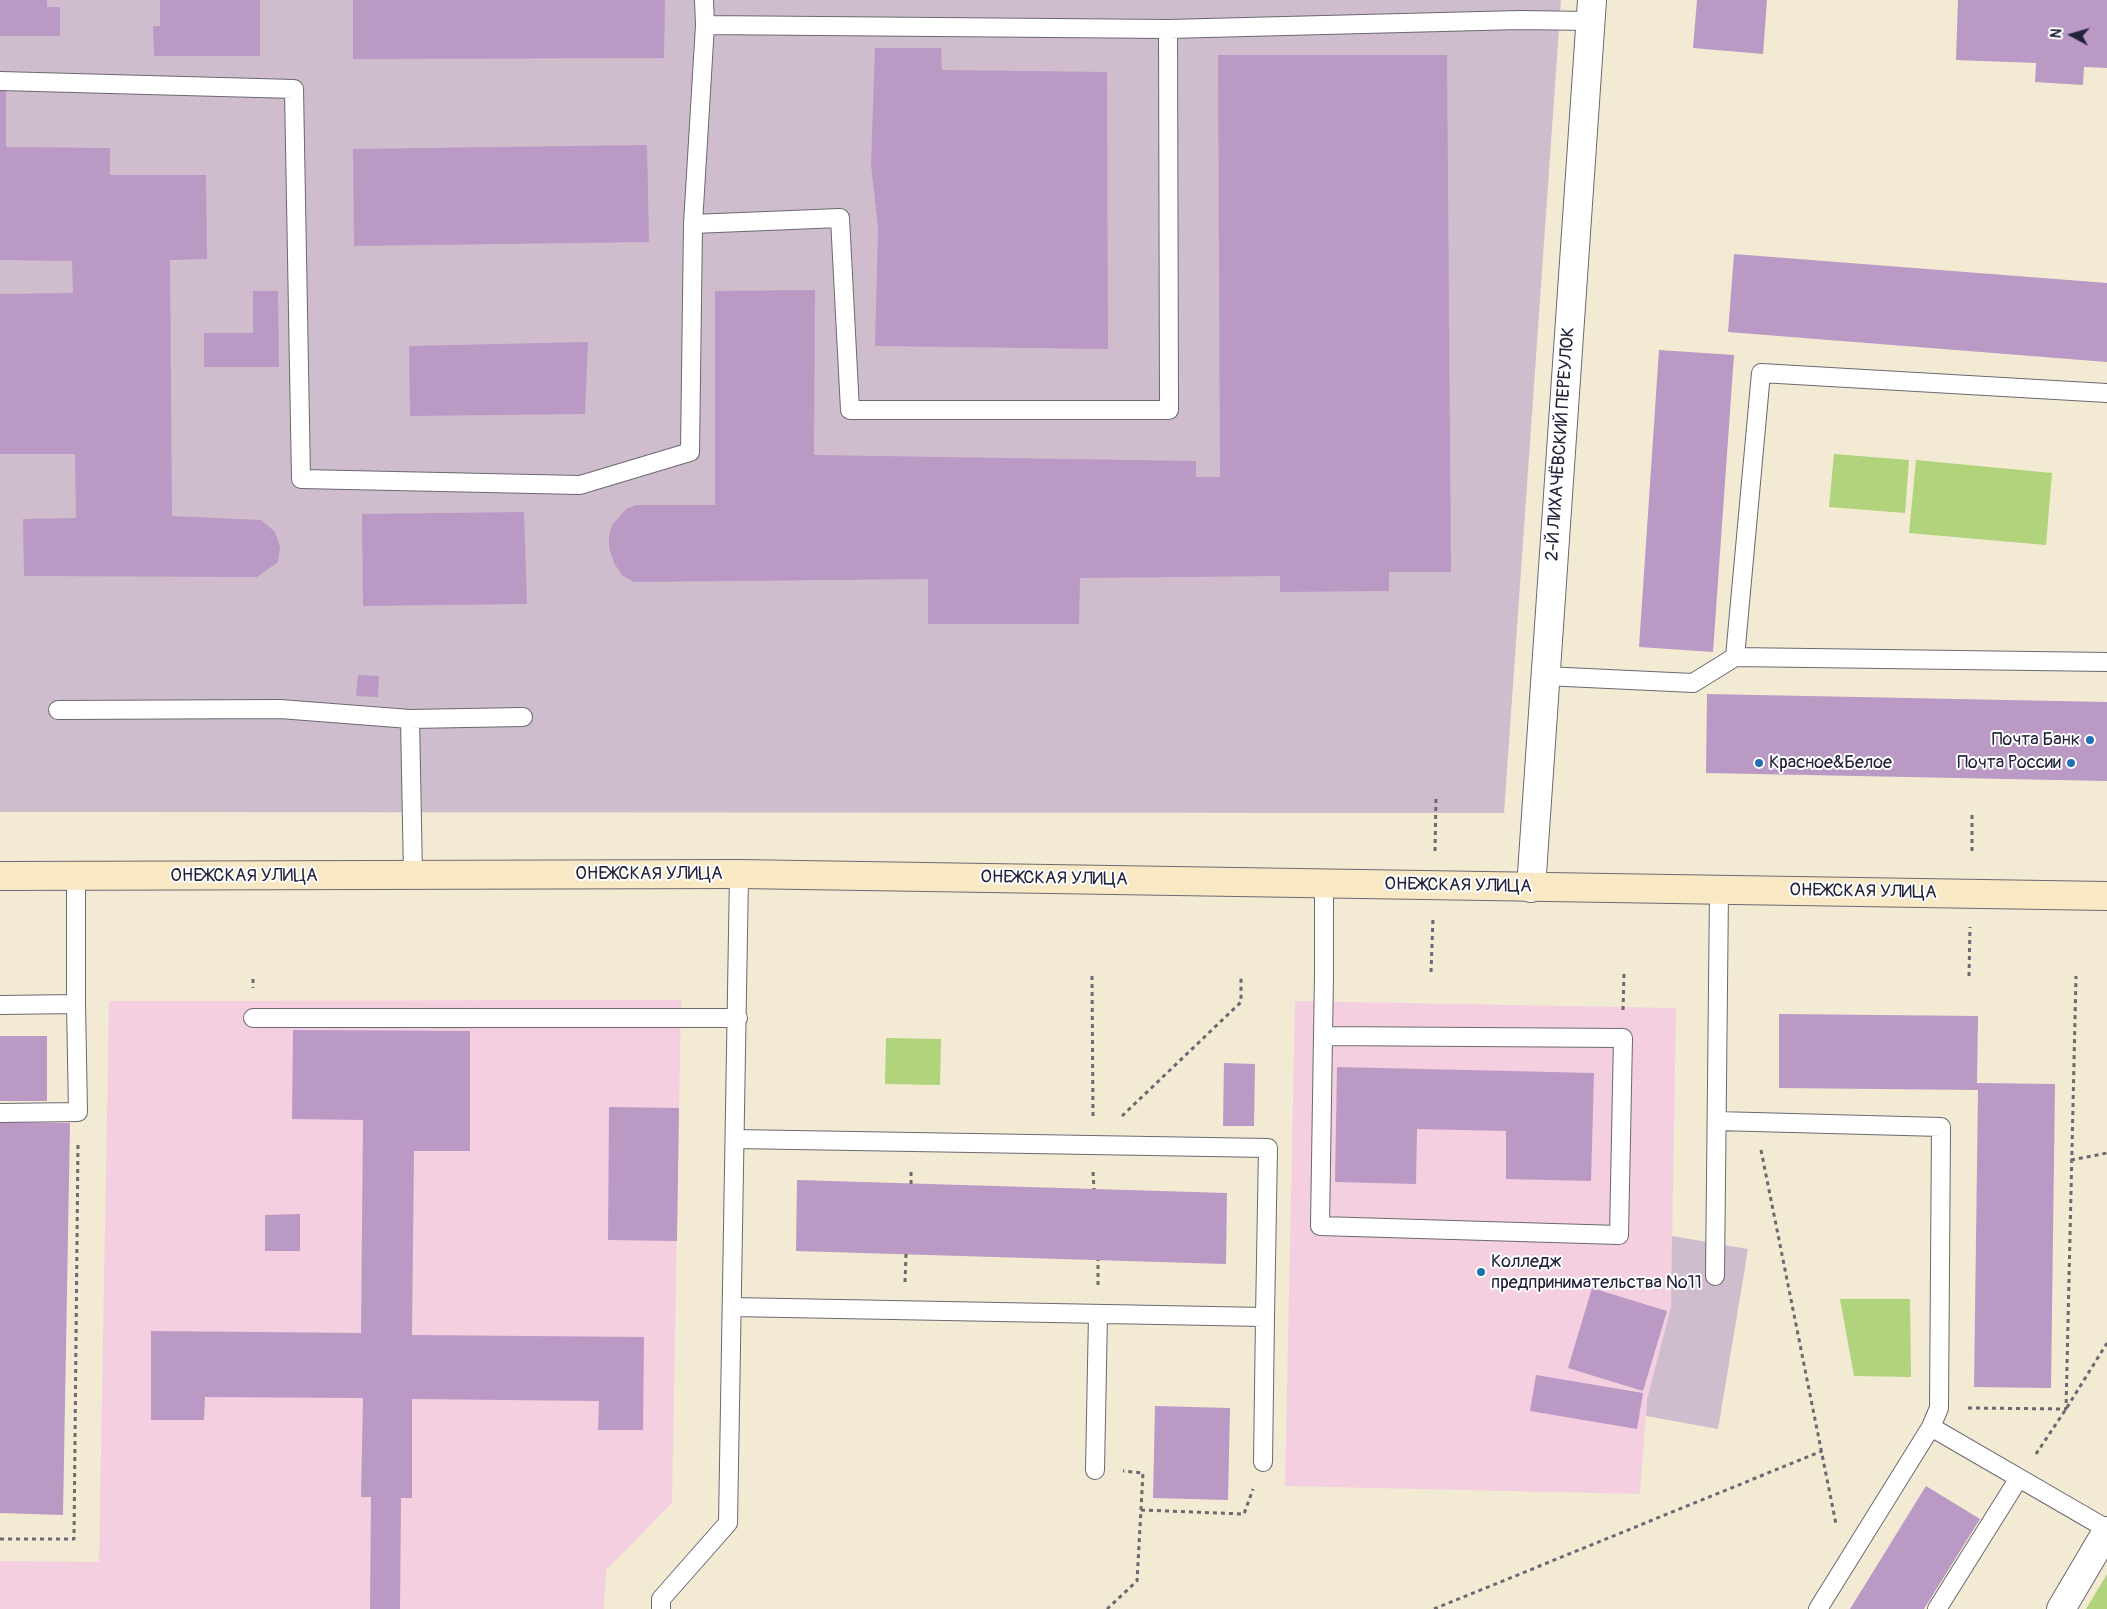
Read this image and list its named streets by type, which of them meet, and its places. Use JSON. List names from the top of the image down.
{
  "streets": {
    "main road": ["ОНЕЖСКАЯ УЛИЦА"],
    "street": ["2-Й ЛИХАЧЁВСКИЙ ПЕРЕУЛОК"]
  },
  "crossings": [
    ["2-Й ЛИХАЧЁВСКИЙ ПЕРЕУЛОК", "ОНЕЖСКАЯ УЛИЦА"]
  ],
  "places": [
    "Почта Банк",
    "Красное&Белое",
    "Почта России",
    "Колледж предпринимательства №11"
  ],
  "north": "left"
}
